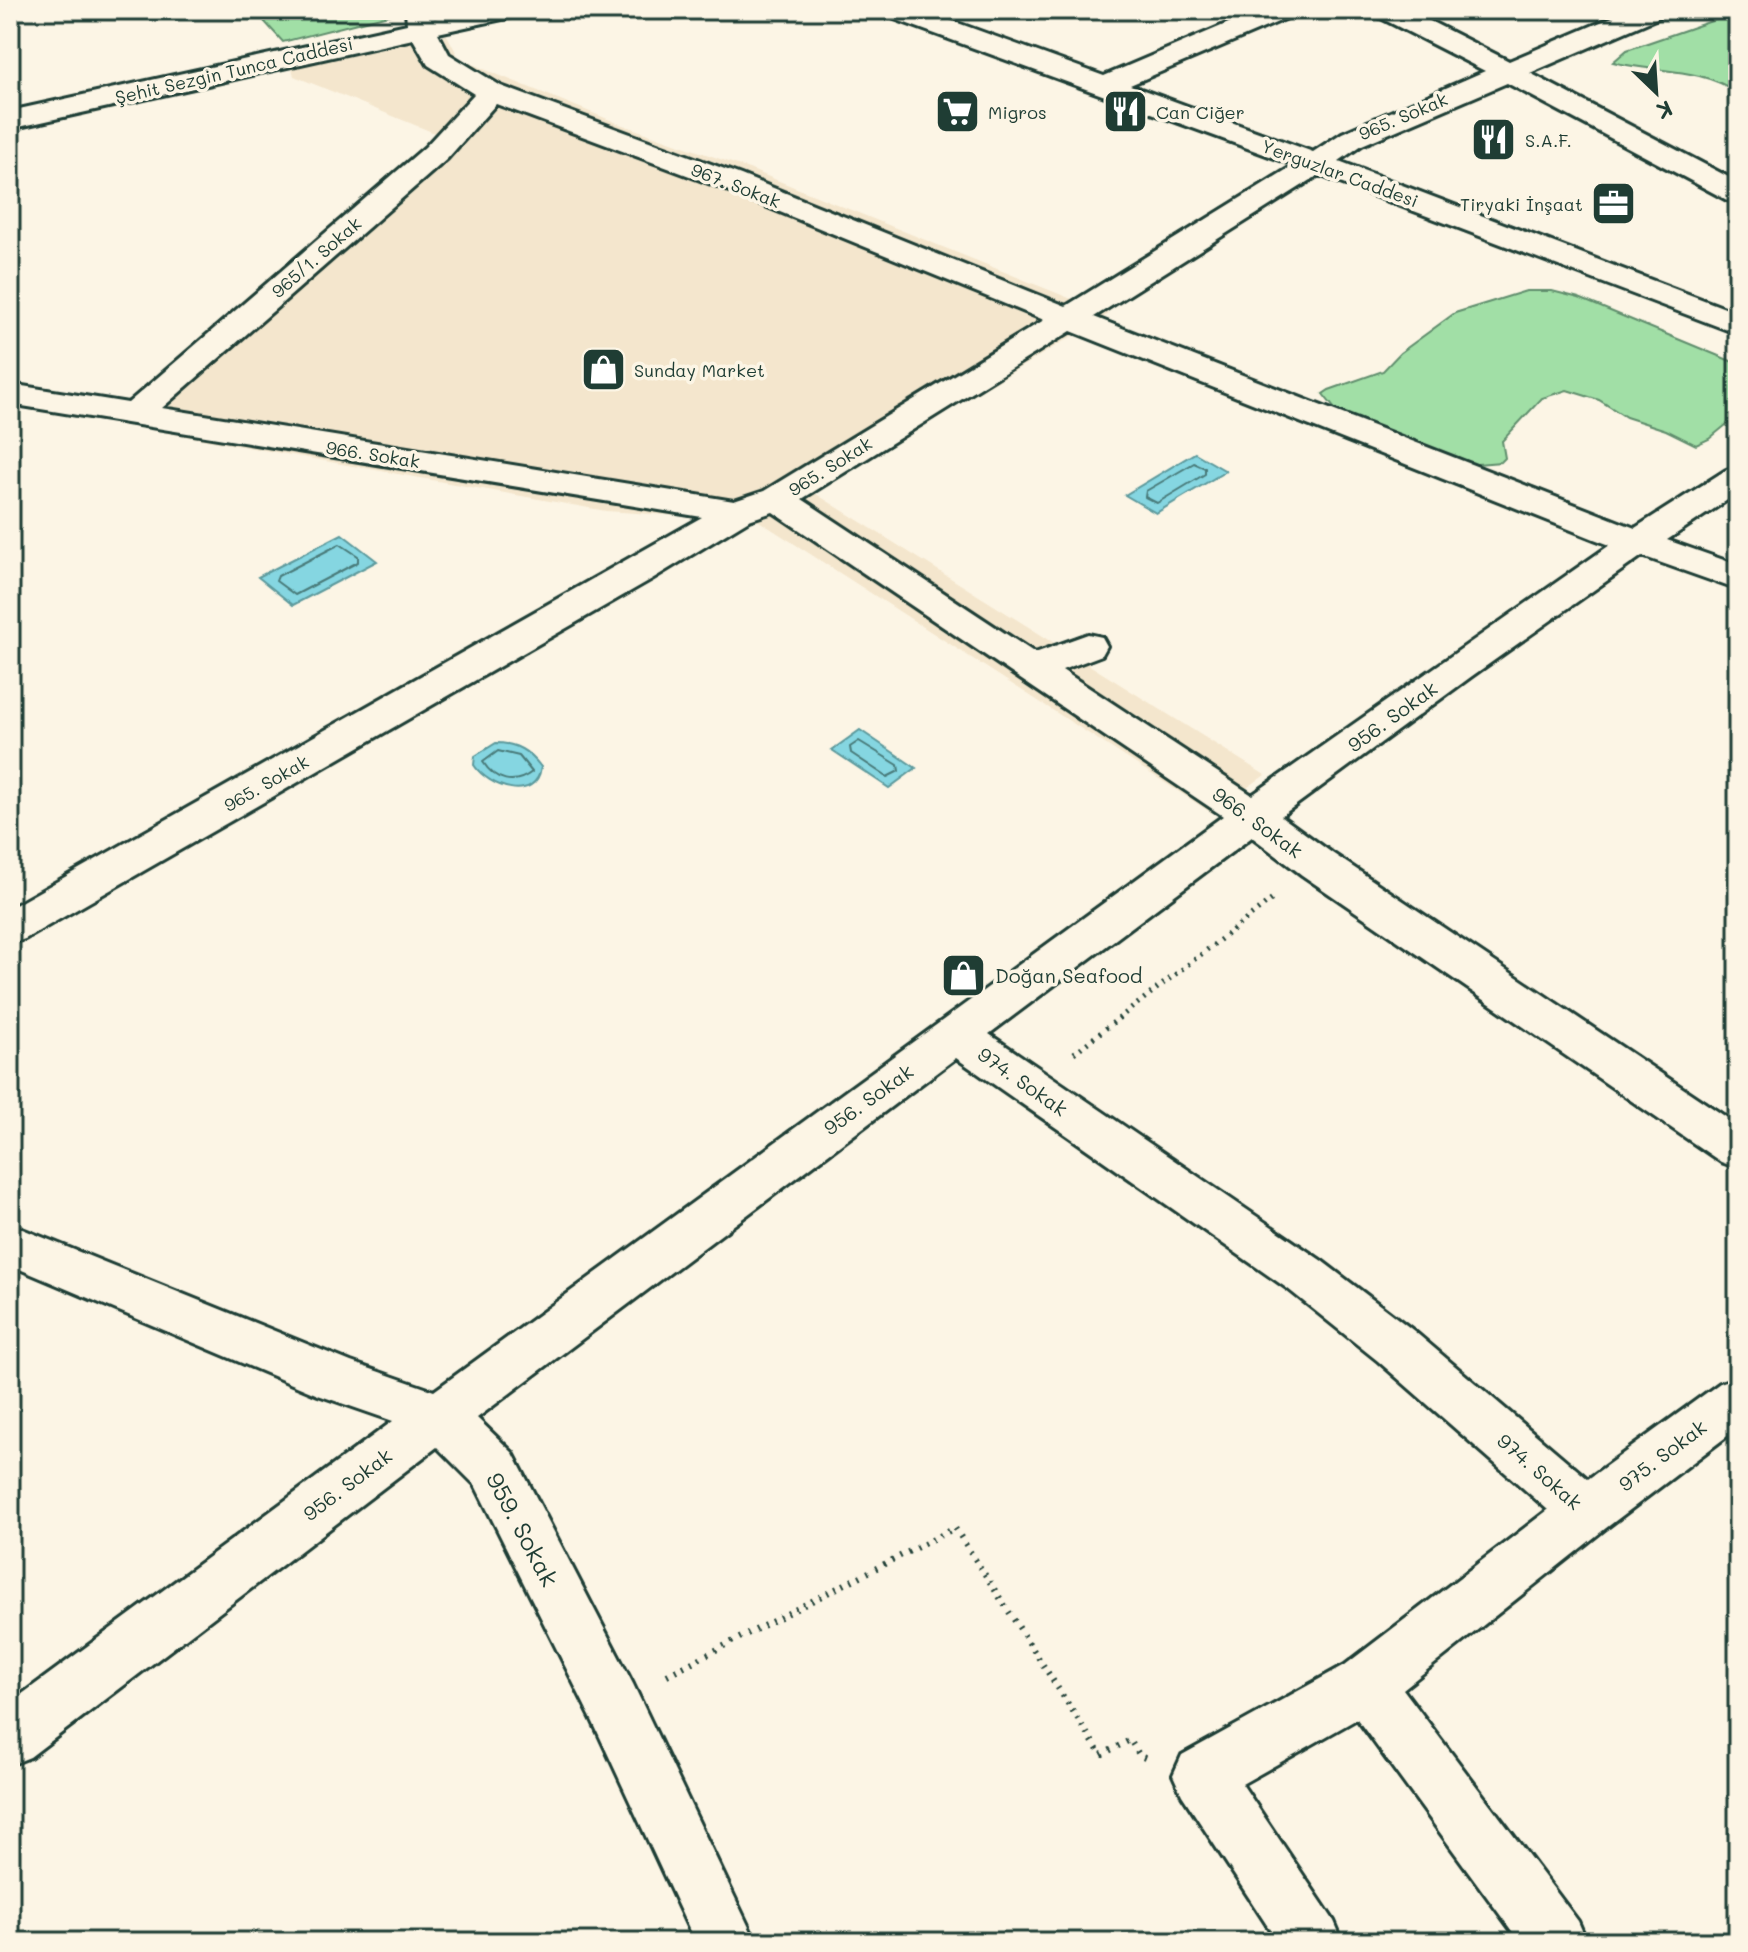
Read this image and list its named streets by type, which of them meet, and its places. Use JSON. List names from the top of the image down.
{
  "streets": {
    "street": [
      "Şehit Sezgin Tunca Caddesi",
      "965. Sokak",
      "Yerguzlar Caddesi",
      "967. Sokak",
      "965/1. Sokak",
      "966. Sokak",
      "956. Sokak",
      "974. Sokak",
      "975. Sokak",
      "959. Sokak"
    ]
  },
  "crossings": [
    ["Şehit Sezgin Tunca Caddesi", "967. Sokak"],
    ["965. Sokak", "Yerguzlar Caddesi"],
    ["965. Sokak", "967. Sokak"],
    ["965. Sokak", "966. Sokak"],
    ["967. Sokak", "965/1. Sokak"],
    ["967. Sokak", "956. Sokak"],
    ["965/1. Sokak", "966. Sokak"],
    ["966. Sokak", "956. Sokak"],
    ["956. Sokak", "974. Sokak"],
    ["956. Sokak", "959. Sokak"],
    ["974. Sokak", "975. Sokak"]
  ],
  "places": {
    "supermarket": ["Migros"],
    "restaurant": ["Can Ciğer", "S.A.F."],
    "office": ["Tiryaki İnşaat"],
    "shop": ["Sunday Market", "Doğan Seafood"]
  },
  "north": "bottom right"
}
